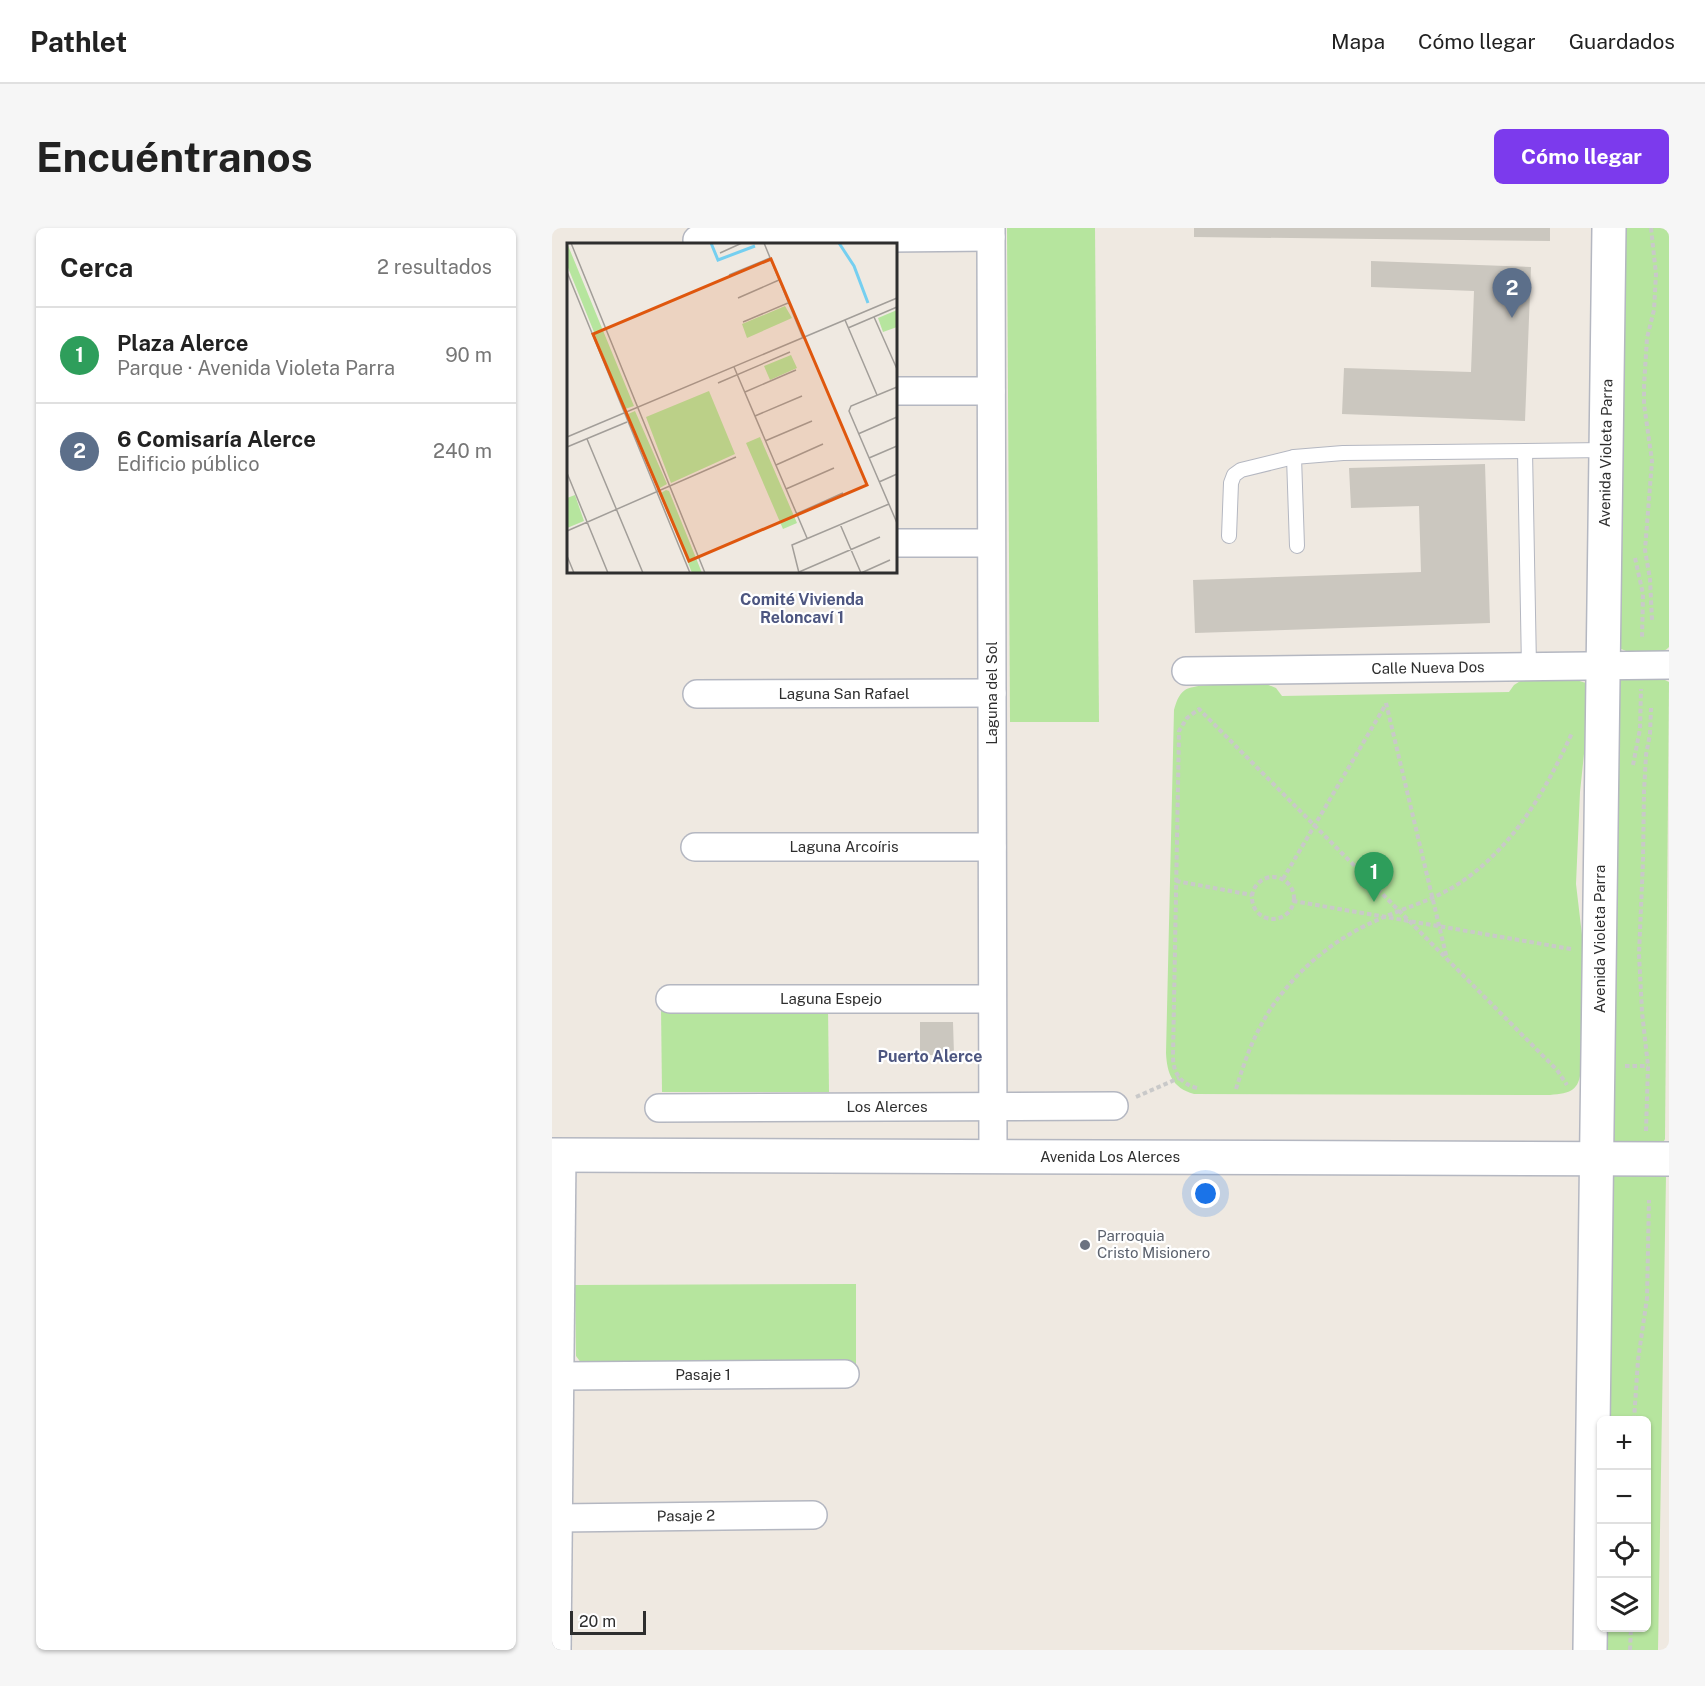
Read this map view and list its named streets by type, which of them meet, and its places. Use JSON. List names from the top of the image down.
{
  "streets": {
    "main road": ["Avenida Violeta Parra", "Avenida Los Alerces"],
    "street": [
      "Calle Nueva Dos",
      "Laguna del Sol",
      "Laguna San Rafael",
      "Laguna Arcoíris",
      "Laguna Espejo",
      "Los Alerces",
      "Pasaje 1",
      "Pasaje 2"
    ]
  },
  "crossings": [
    ["Avenida Violeta Parra", "Calle Nueva Dos"],
    ["Avenida Violeta Parra", "Avenida Los Alerces"],
    ["Laguna del Sol", "Laguna San Rafael"],
    ["Laguna del Sol", "Laguna Arcoíris"],
    ["Laguna del Sol", "Laguna Espejo"],
    ["Laguna del Sol", "Los Alerces"],
    ["Laguna del Sol", "Avenida Los Alerces"]
  ],
  "districts": ["Comité Vivienda Reloncaví 1", "Puerto Alerce"],
  "places": ["Parroquia Cristo Misionero"],
  "scale_bar": "20 m",
  "page": {
    "header": "Pathlet",
    "nav": ["Mapa", "Cómo llegar", "Guardados"],
    "buttons": "Cómo llegar",
    "title": "Encuéntranos",
    "heading": ["Cerca", "2 resultados"],
    "pins": ["2", "1"],
    "list": [
      {
        "mark": "1",
        "name": "Plaza Alerce",
        "note": "Parque · Avenida Violeta Parra",
        "value": "90 m"
      },
      {
        "mark": "2",
        "name": "6 Comisaría Alerce",
        "note": "Edificio público",
        "value": "240 m"
      }
    ],
    "map_buttons": ["+", "−"],
    "scale": "20 m"
  }
}
